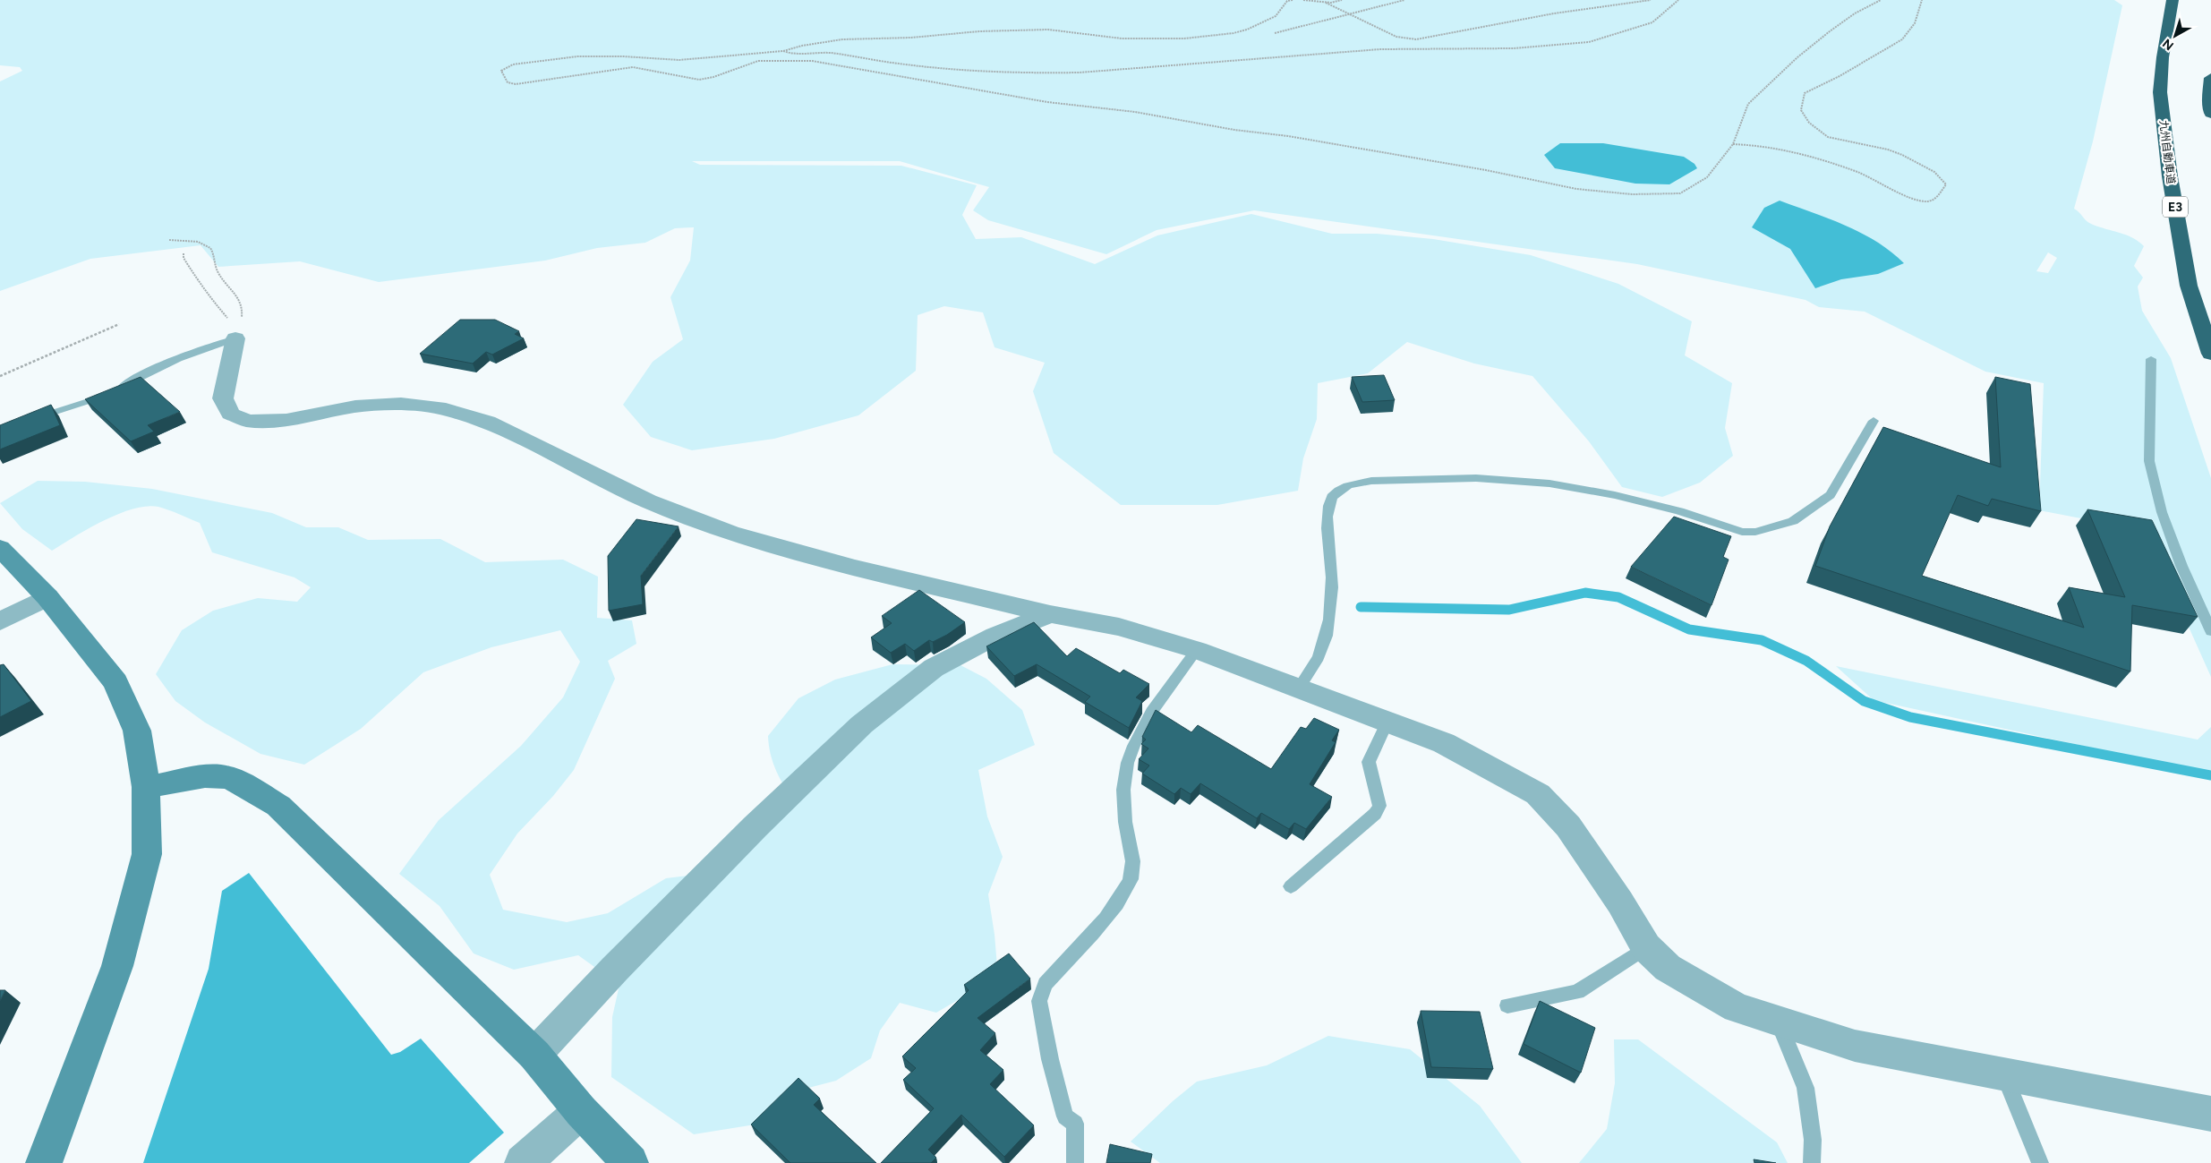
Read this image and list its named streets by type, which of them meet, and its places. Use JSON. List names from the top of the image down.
{
  "streets": {
    "highway": ["九州自動車道", "E3"]
  },
  "north": "bottom left"
}
